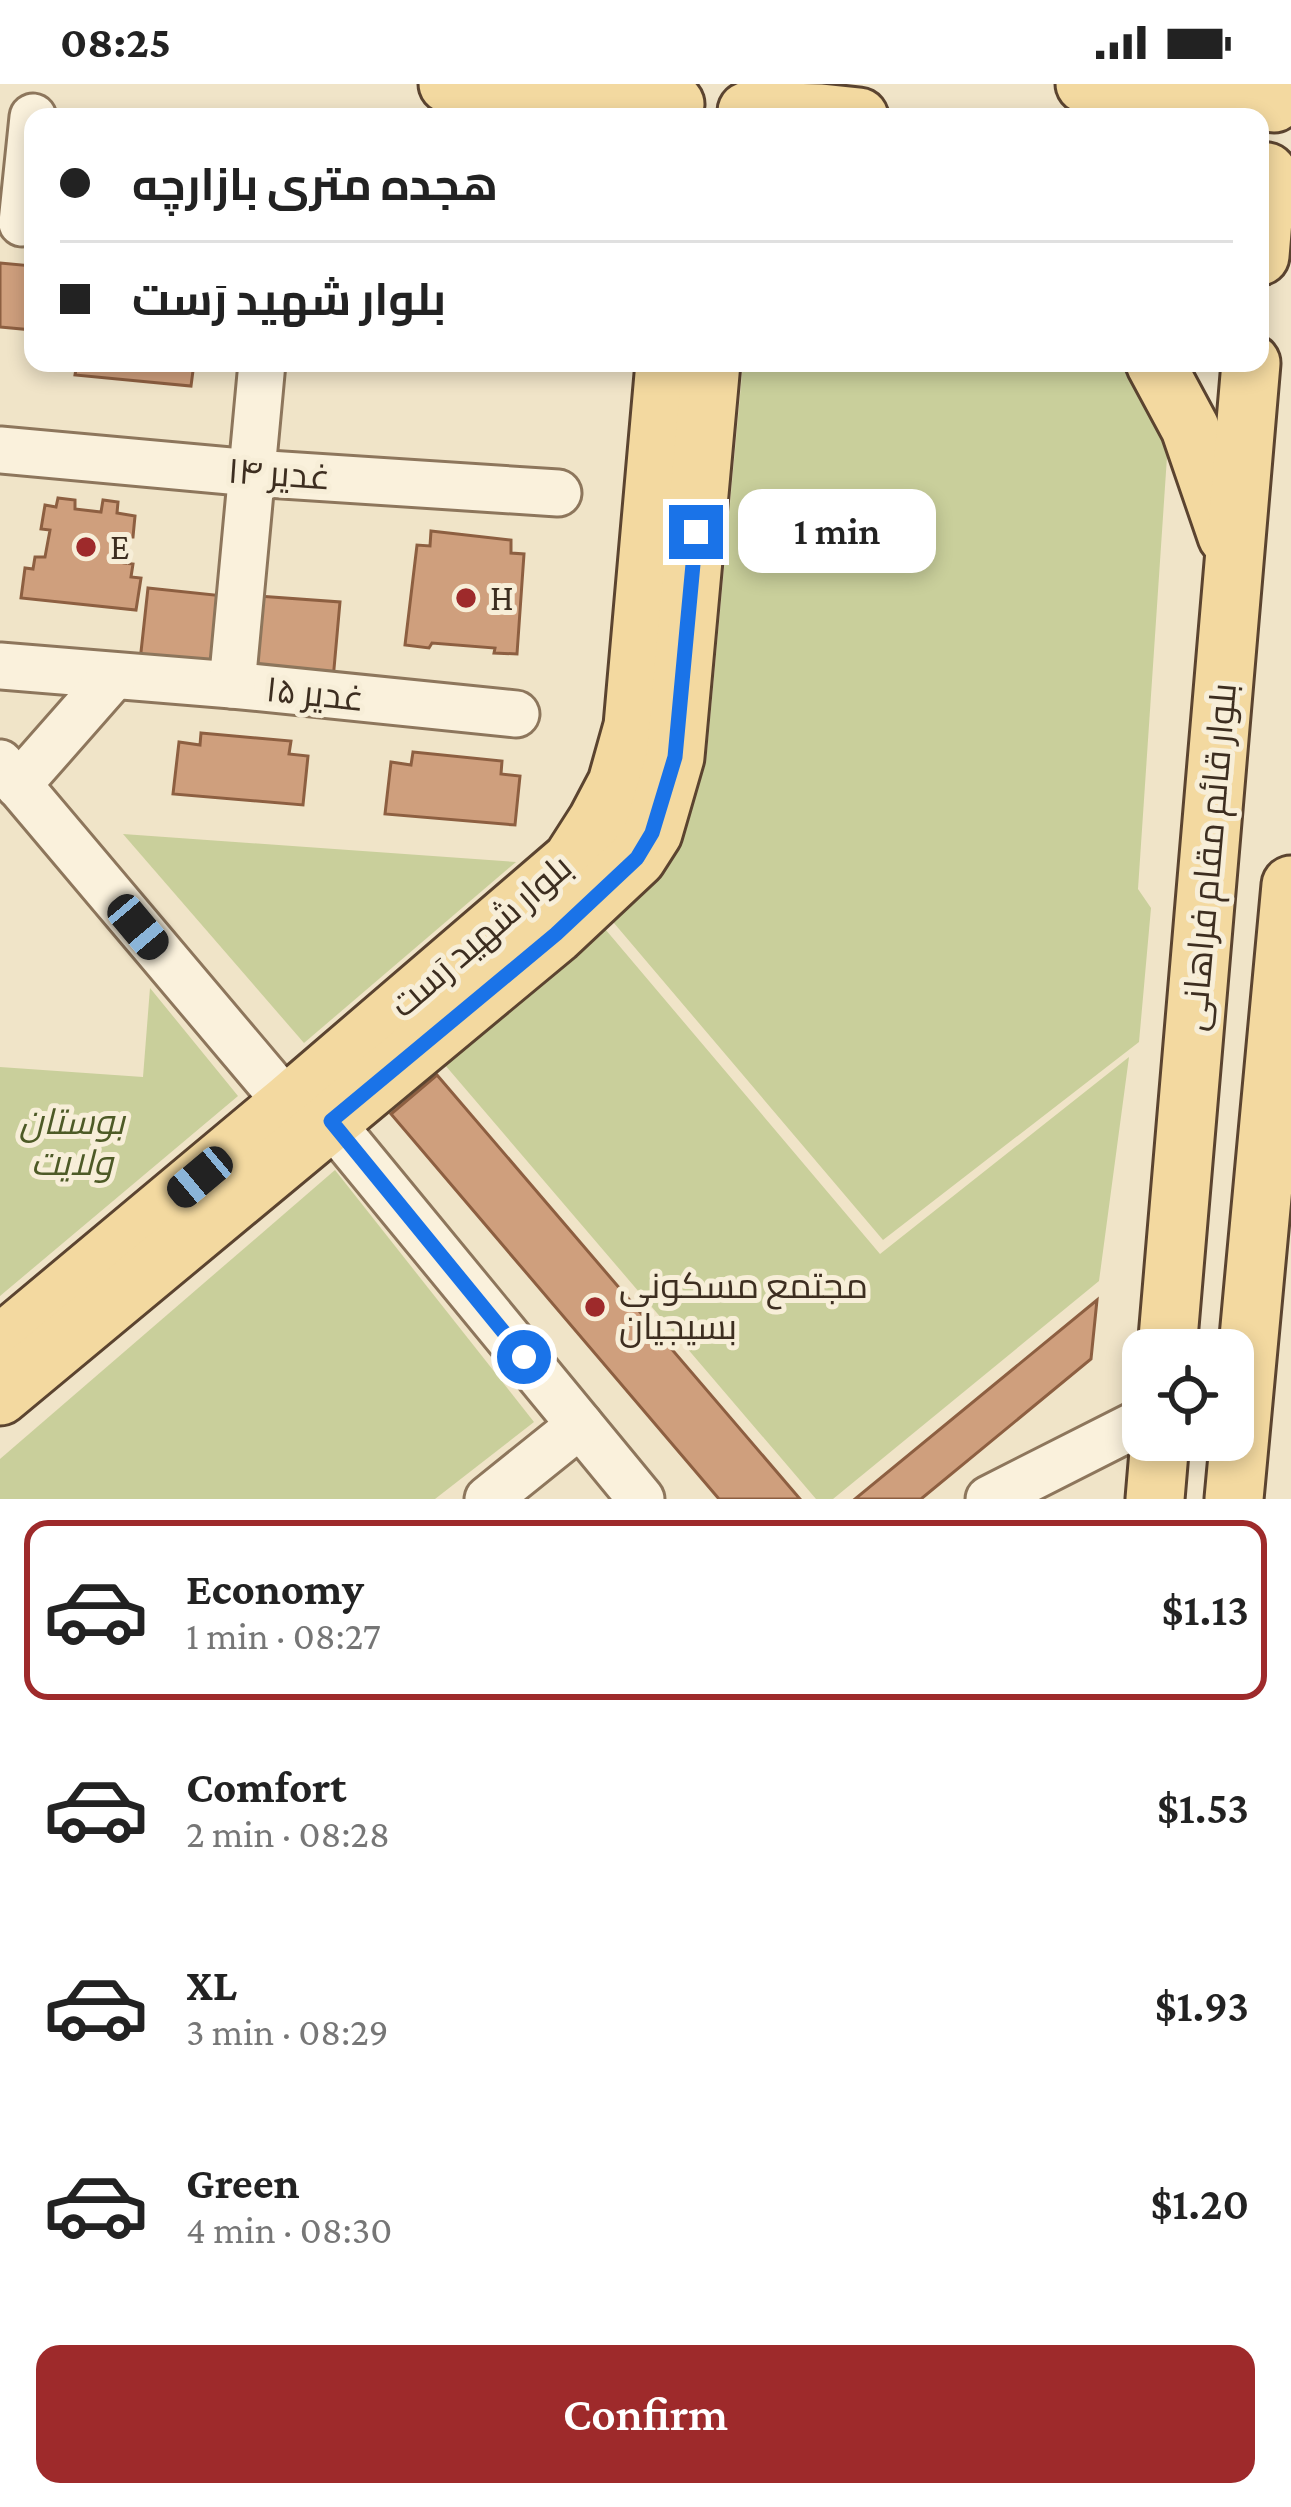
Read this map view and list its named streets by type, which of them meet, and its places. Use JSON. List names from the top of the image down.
{
  "streets": {
    "main road": ["بلوار قائم مقام فراهانی", "بلوار شهید رَست"],
    "street": ["غدیر ۱۴", "غدیر ۱۵"]
  },
  "parks": ["بوستان ولایت"],
  "places": ["E", "H", "مجتمع مسکونی بسیجیان"],
  "page": {
    "status": "08:25",
    "banner": ["هجده متری بازارچه", "بلوار شهید رَست"],
    "bubble": "1 min",
    "list": [
      {
        "name": "Economy",
        "note": "1 min · 08:27",
        "value": "$1.13"
      },
      {
        "name": "Comfort",
        "note": "2 min · 08:28",
        "value": "$1.53"
      },
      {
        "name": "XL",
        "note": "3 min · 08:29",
        "value": "$1.93"
      },
      {
        "name": "Green",
        "note": "4 min · 08:30",
        "value": "$1.20"
      }
    ],
    "buttons": "Confirm"
  }
}
